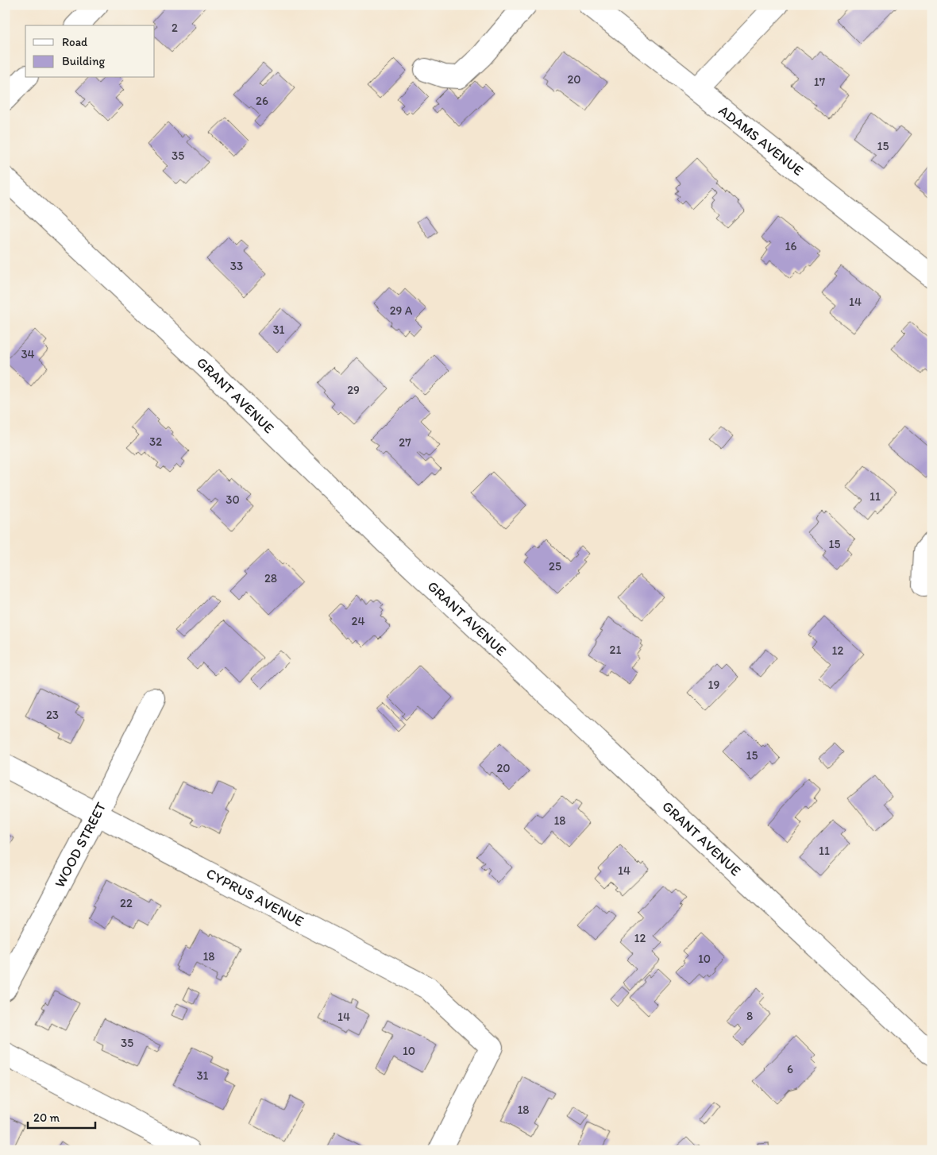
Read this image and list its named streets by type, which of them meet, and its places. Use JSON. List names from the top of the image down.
{
  "streets": {
    "street": [
      "ADAMS AVENUE",
      "GRANT AVENUE",
      "WOOD STREET",
      "CYPRUS AVENUE"
    ]
  },
  "crossings": [
    ["WOOD STREET", "CYPRUS AVENUE"]
  ],
  "house_numbers": [
    "2",
    "20",
    "17",
    "26",
    "15",
    "35",
    "16",
    "33",
    "14",
    "29 A",
    "31",
    "34",
    "29",
    "32",
    "27",
    "11",
    "30",
    "15",
    "25",
    "28",
    "24",
    "21",
    "12",
    "19",
    "23",
    "15",
    "20",
    "18",
    "11",
    "14",
    "22",
    "12",
    "18",
    "10",
    "8",
    "14",
    "35",
    "10",
    "6",
    "31",
    "18"
  ],
  "legend": ["Road", "Building"],
  "scale_bar": "20 m"
}
